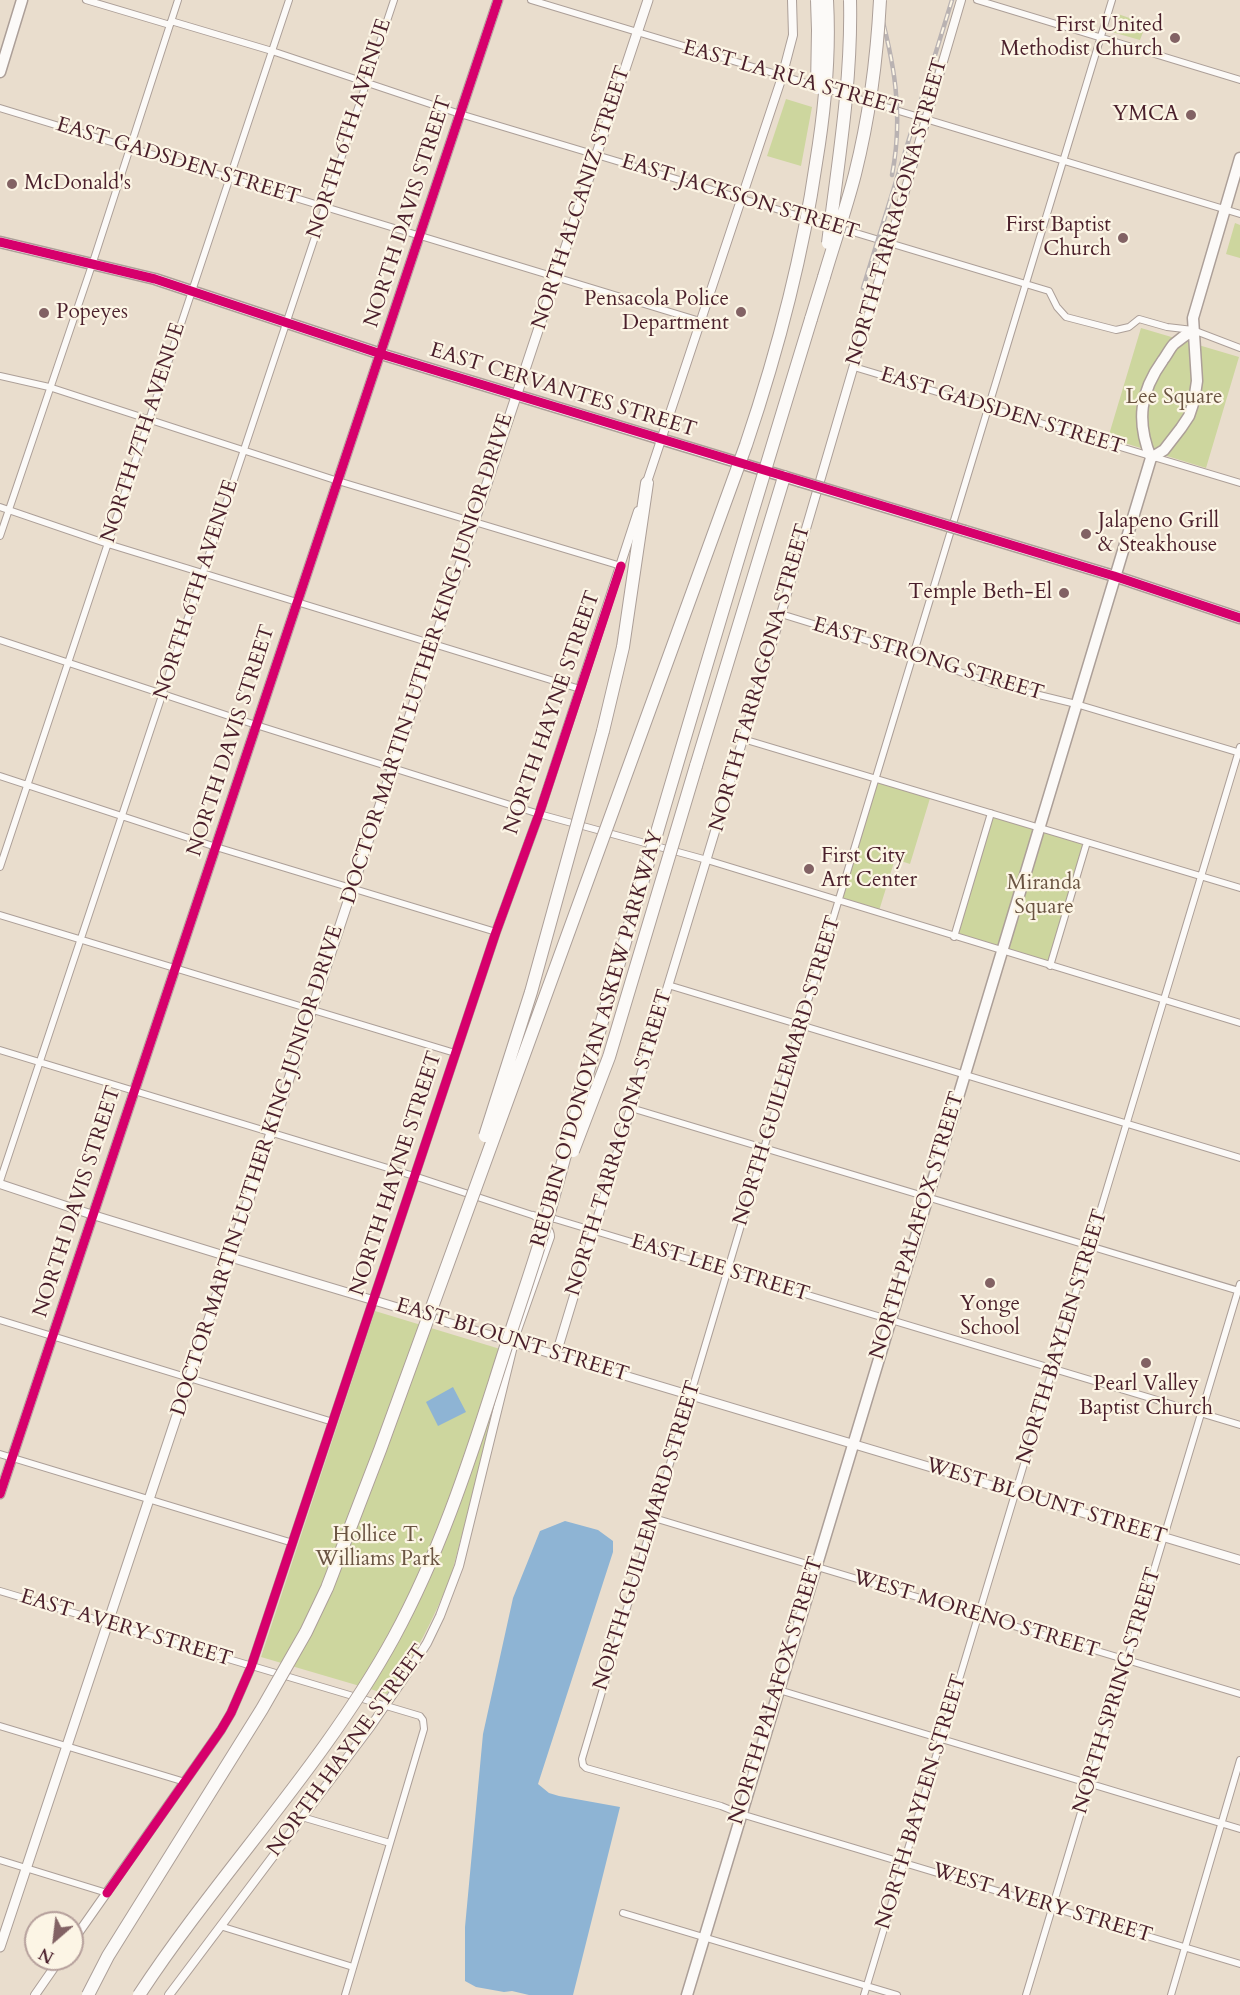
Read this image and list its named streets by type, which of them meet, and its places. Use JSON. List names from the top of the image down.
{
  "streets": {
    "highway": ["REUBIN O'DONOVAN ASKEW PARKWAY"],
    "main road": [
      "NORTH ALCANIZ STREET",
      "NORTH DAVIS STREET",
      "EAST CERVANTES STREET",
      "DOCTOR MARTIN LUTHER KING JUNIOR DRIVE",
      "NORTH PALAFOX STREET"
    ],
    "street": [
      "EAST LA RUA STREET",
      "NORTH 6TH AVENUE",
      "EAST GADSDEN STREET",
      "EAST JACKSON STREET",
      "NORTH TARRAGONA STREET",
      "NORTH 7TH AVENUE",
      "EAST STRONG STREET",
      "NORTH HAYNE STREET",
      "NORTH GUILLEMARD STREET",
      "EAST LEE STREET",
      "NORTH BAYLEN STREET",
      "EAST BLOUNT STREET",
      "WEST BLOUNT STREET",
      "WEST MORENO STREET",
      "EAST AVERY STREET",
      "NORTH SPRING STREET",
      "WEST AVERY STREET"
    ]
  },
  "crossings": [
    ["EAST LA RUA STREET", "NORTH ALCANIZ STREET"],
    ["EAST LA RUA STREET", "NORTH TARRAGONA STREET"],
    ["EAST LA RUA STREET", "NORTH HAYNE STREET"],
    ["EAST LA RUA STREET", "NORTH GUILLEMARD STREET"],
    ["NORTH 6TH AVENUE", "EAST GADSDEN STREET"],
    ["NORTH 6TH AVENUE", "EAST JACKSON STREET"],
    ["NORTH 6TH AVENUE", "EAST CERVANTES STREET"],
    ["NORTH 6TH AVENUE", "EAST LEE STREET"],
    ["NORTH 6TH AVENUE", "EAST BLOUNT STREET"],
    ["EAST GADSDEN STREET", "NORTH ALCANIZ STREET"],
    ["EAST GADSDEN STREET", "NORTH DAVIS STREET"],
    ["EAST GADSDEN STREET", "NORTH TARRAGONA STREET"],
    ["EAST GADSDEN STREET", "NORTH 7TH AVENUE"],
    ["EAST GADSDEN STREET", "NORTH HAYNE STREET"],
    ["EAST GADSDEN STREET", "NORTH GUILLEMARD STREET"],
    ["EAST GADSDEN STREET", "NORTH PALAFOX STREET"],
    ["NORTH ALCANIZ STREET", "EAST JACKSON STREET"],
    ["NORTH ALCANIZ STREET", "EAST CERVANTES STREET"],
    ["NORTH ALCANIZ STREET", "DOCTOR MARTIN LUTHER KING JUNIOR DRIVE"],
    ["EAST JACKSON STREET", "NORTH DAVIS STREET"],
    ["EAST JACKSON STREET", "NORTH TARRAGONA STREET"],
    ["EAST JACKSON STREET", "NORTH 7TH AVENUE"],
    ["EAST JACKSON STREET", "NORTH HAYNE STREET"],
    ["EAST JACKSON STREET", "NORTH GUILLEMARD STREET"],
    ["NORTH DAVIS STREET", "EAST CERVANTES STREET"],
    ["NORTH DAVIS STREET", "EAST LEE STREET"],
    ["NORTH DAVIS STREET", "EAST BLOUNT STREET"],
    ["NORTH TARRAGONA STREET", "EAST STRONG STREET"],
    ["NORTH TARRAGONA STREET", "EAST LEE STREET"],
    ["NORTH TARRAGONA STREET", "EAST BLOUNT STREET"],
    ["EAST CERVANTES STREET", "NORTH 7TH AVENUE"],
    ["EAST CERVANTES STREET", "DOCTOR MARTIN LUTHER KING JUNIOR DRIVE"],
    ["EAST CERVANTES STREET", "NORTH HAYNE STREET"],
    ["EAST CERVANTES STREET", "NORTH PALAFOX STREET"],
    ["DOCTOR MARTIN LUTHER KING JUNIOR DRIVE", "EAST LEE STREET"],
    ["DOCTOR MARTIN LUTHER KING JUNIOR DRIVE", "EAST BLOUNT STREET"],
    ["DOCTOR MARTIN LUTHER KING JUNIOR DRIVE", "EAST AVERY STREET"],
    ["EAST STRONG STREET", "NORTH GUILLEMARD STREET"],
    ["EAST STRONG STREET", "NORTH PALAFOX STREET"],
    ["EAST STRONG STREET", "NORTH BAYLEN STREET"],
    ["NORTH HAYNE STREET", "EAST LEE STREET"],
    ["NORTH HAYNE STREET", "EAST BLOUNT STREET"],
    ["NORTH HAYNE STREET", "EAST AVERY STREET"],
    ["NORTH GUILLEMARD STREET", "NORTH PALAFOX STREET"],
    ["NORTH GUILLEMARD STREET", "EAST LEE STREET"],
    ["NORTH GUILLEMARD STREET", "EAST BLOUNT STREET"],
    ["NORTH GUILLEMARD STREET", "WEST MORENO STREET"],
    ["NORTH GUILLEMARD STREET", "WEST AVERY STREET"],
    ["NORTH PALAFOX STREET", "EAST LEE STREET"],
    ["NORTH PALAFOX STREET", "EAST BLOUNT STREET"],
    ["NORTH PALAFOX STREET", "WEST BLOUNT STREET"],
    ["NORTH PALAFOX STREET", "WEST MORENO STREET"],
    ["NORTH PALAFOX STREET", "WEST AVERY STREET"],
    ["EAST LEE STREET", "NORTH BAYLEN STREET"],
    ["EAST LEE STREET", "NORTH SPRING STREET"],
    ["NORTH BAYLEN STREET", "WEST BLOUNT STREET"],
    ["NORTH BAYLEN STREET", "WEST MORENO STREET"],
    ["NORTH BAYLEN STREET", "WEST AVERY STREET"],
    ["EAST BLOUNT STREET", "WEST BLOUNT STREET"],
    ["WEST BLOUNT STREET", "NORTH SPRING STREET"],
    ["WEST MORENO STREET", "NORTH SPRING STREET"],
    ["NORTH SPRING STREET", "WEST AVERY STREET"]
  ],
  "parks": ["Lee Square", "Miranda Square", "Hollice T. Williams Park"],
  "places": [
    "First United Methodist Church",
    "YMCA",
    "McDonald's",
    "First Baptist Church",
    "Pensacola Police Department",
    "Popeyes",
    "Jalapeno Grill & Steakhouse",
    "Temple Beth-El",
    "First City Art Center",
    "Yonge School",
    "Pearl Valley Baptist Church"
  ],
  "north": "bottom left"
}
